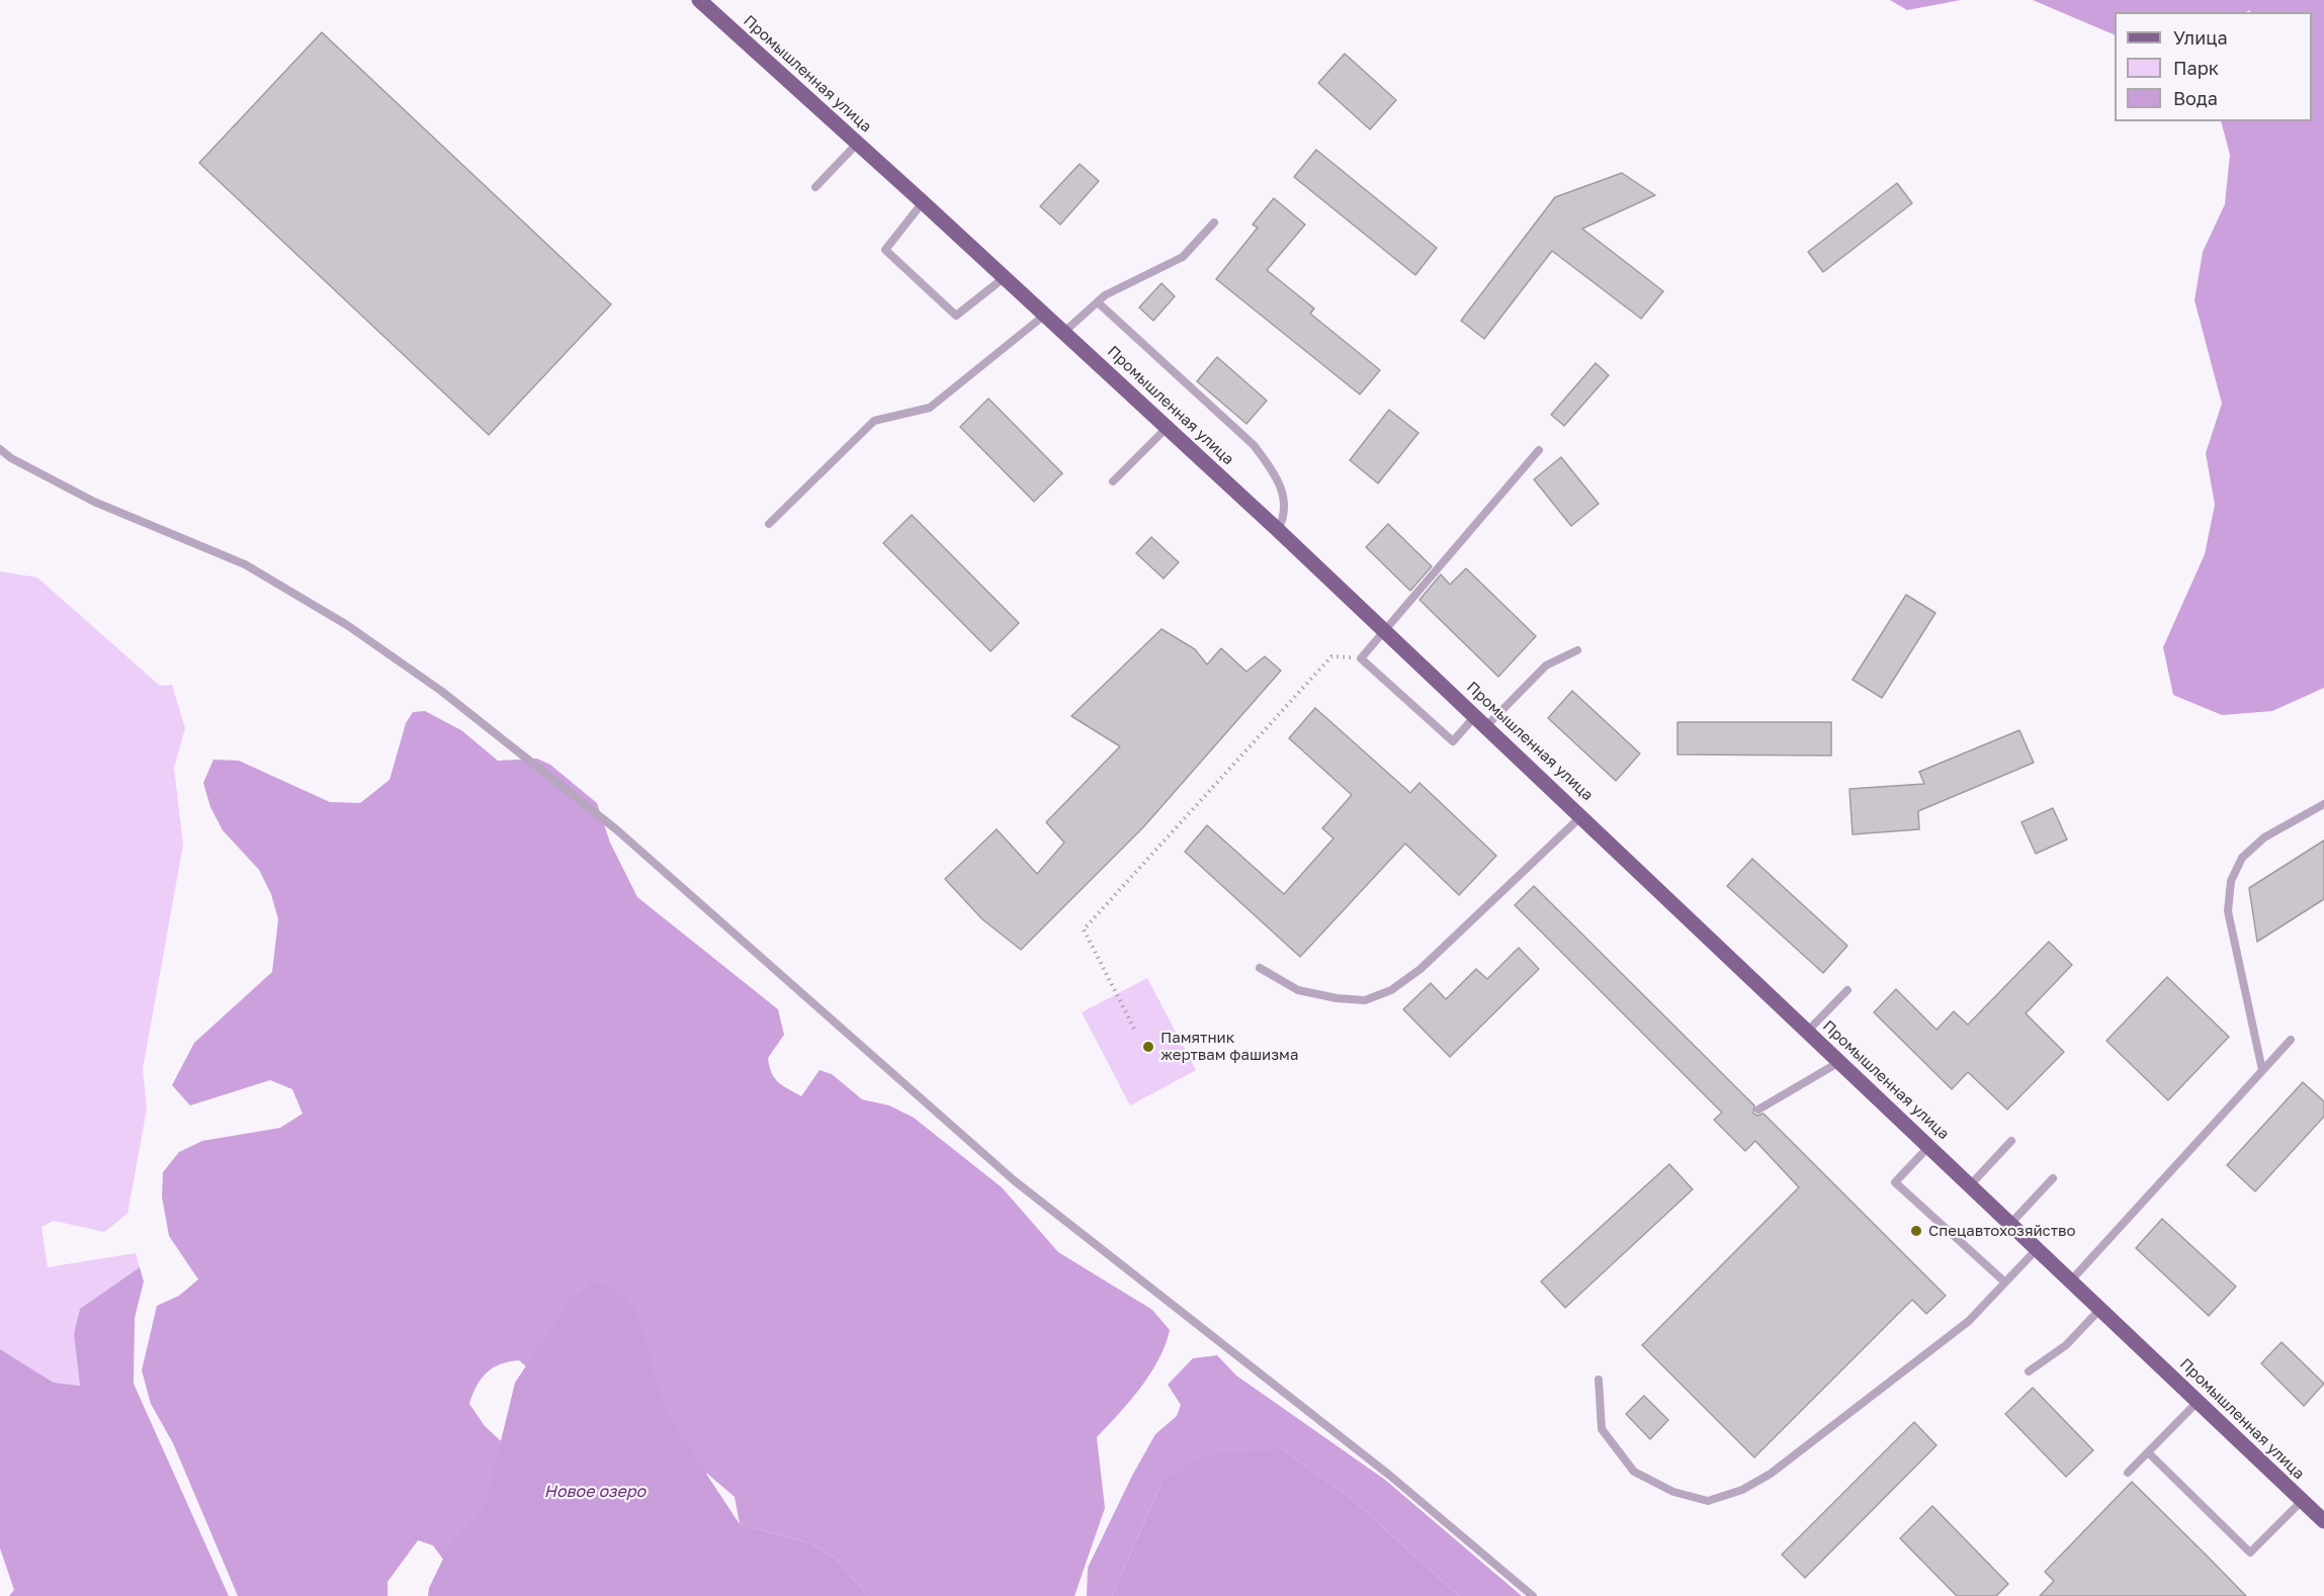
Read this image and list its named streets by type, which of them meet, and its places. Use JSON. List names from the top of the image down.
{
  "streets": {
    "main road": ["Промышленная улица"]
  },
  "water": ["Новое озеро"],
  "places": ["Памятник жертвам фашизма", "Спецавтохозяйство"],
  "legend": ["Улица", "Парк", "Вода"]
}
